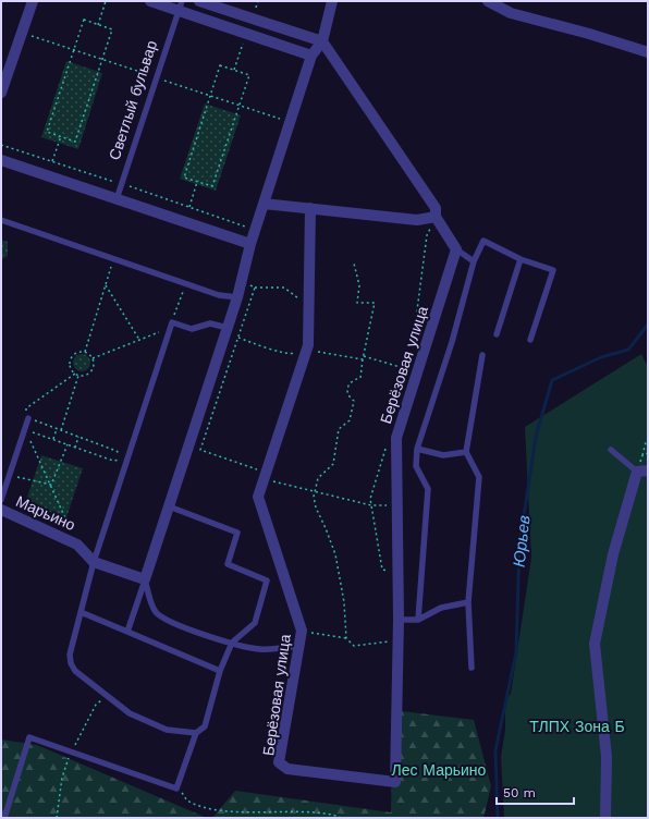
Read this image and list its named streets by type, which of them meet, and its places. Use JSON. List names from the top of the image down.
{
  "streets": {
    "street": ["Берёзовая улица", "Марьино"],
    "lane": ["Светлый бульвар"]
  },
  "water": ["Юрьев"],
  "parks": ["ТЛПХ Зона Б", "Лес Марьино"],
  "scale_bar": "50 m"
}
